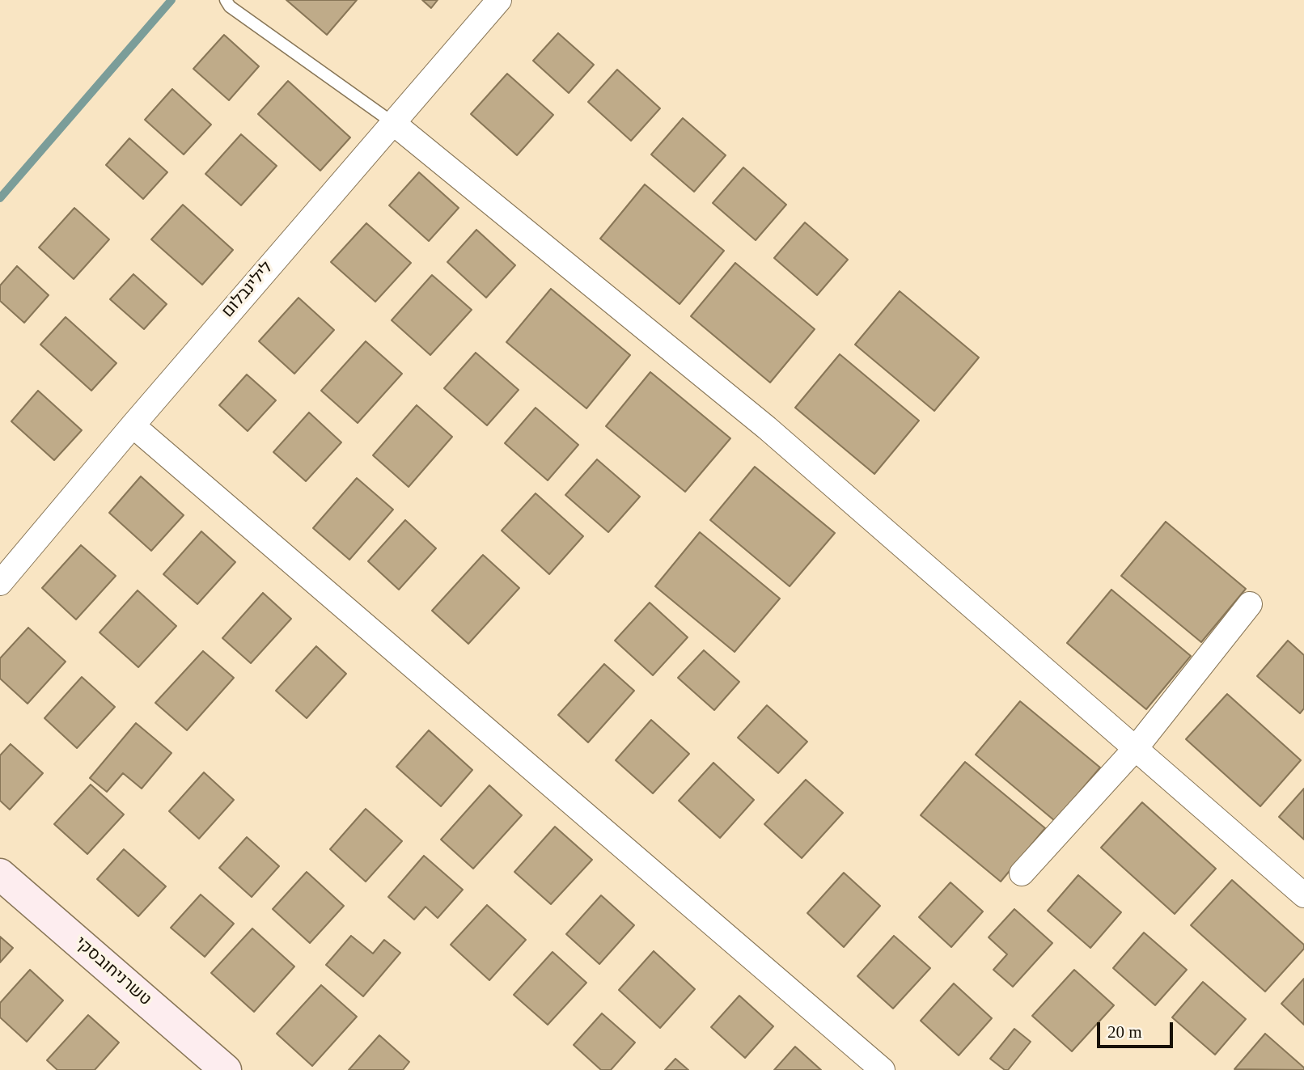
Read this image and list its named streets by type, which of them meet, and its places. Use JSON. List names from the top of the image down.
{
  "streets": {
    "street": ["לילינבלום", "טשרניחובסקי"]
  },
  "scale_bar": "20 m"
}
